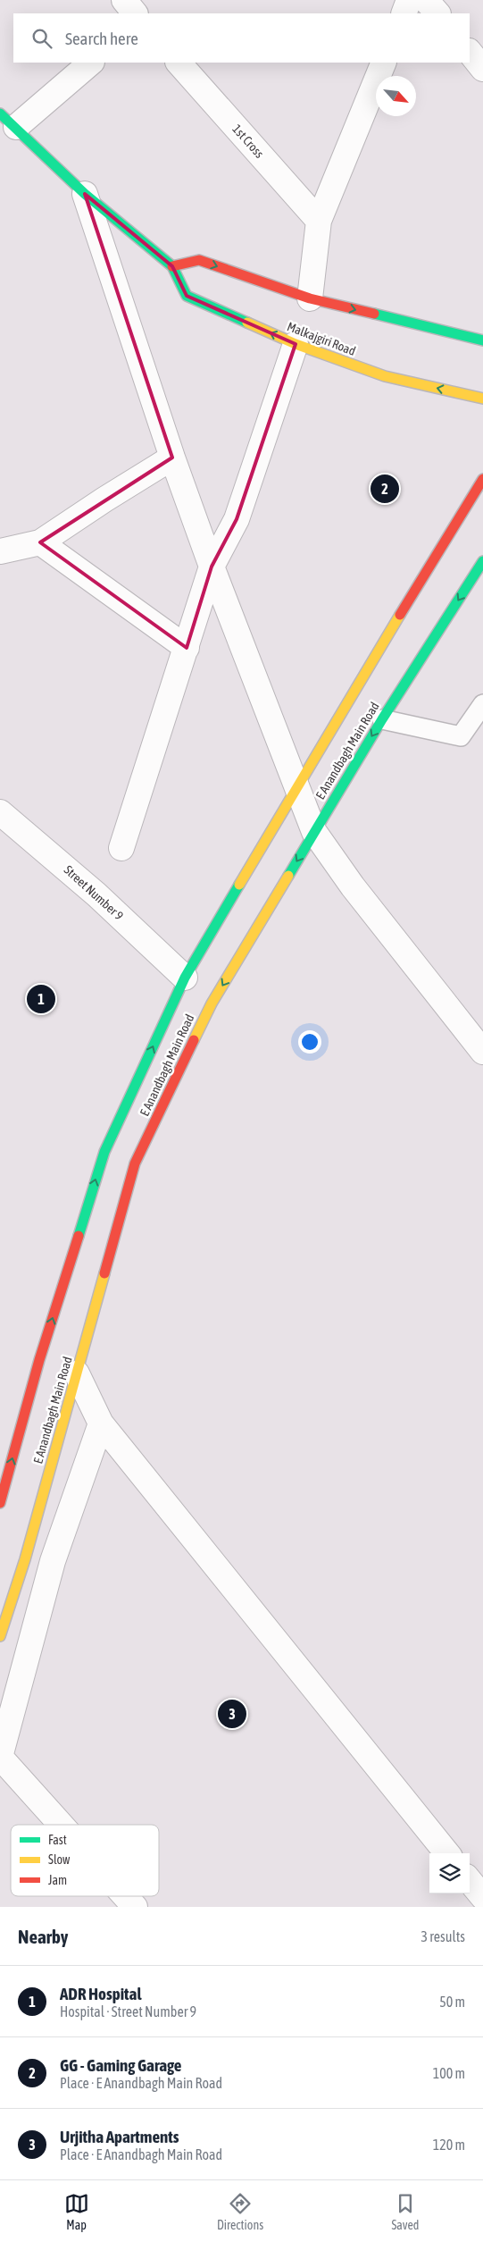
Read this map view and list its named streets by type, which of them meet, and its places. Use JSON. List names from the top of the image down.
{
  "streets": {
    "street": [
      "1st Cross",
      "Malkajgiri Road",
      "E Anandbagh Main Road",
      "Street Number 9"
    ]
  },
  "crossings": [
    ["E Anandbagh Main Road", "Street Number 9"]
  ],
  "legend": ["Fast", "Slow", "Jam"],
  "north": "bottom right",
  "page": {
    "search": "Search here",
    "pins": ["2", "1", "3"],
    "heading": ["Nearby", "3 results"],
    "list": [
      {
        "mark": "1",
        "name": "ADR Hospital",
        "note": "Hospital · Street Number 9",
        "value": "50 m"
      },
      {
        "mark": "2",
        "name": "GG - Gaming Garage",
        "note": "Place · E Anandbagh Main Road",
        "value": "100 m"
      },
      {
        "mark": "3",
        "name": "Urjitha Apartments",
        "note": "Place · E Anandbagh Main Road",
        "value": "120 m"
      }
    ],
    "nav": ["Map", "Directions", "Saved"]
  }
}
